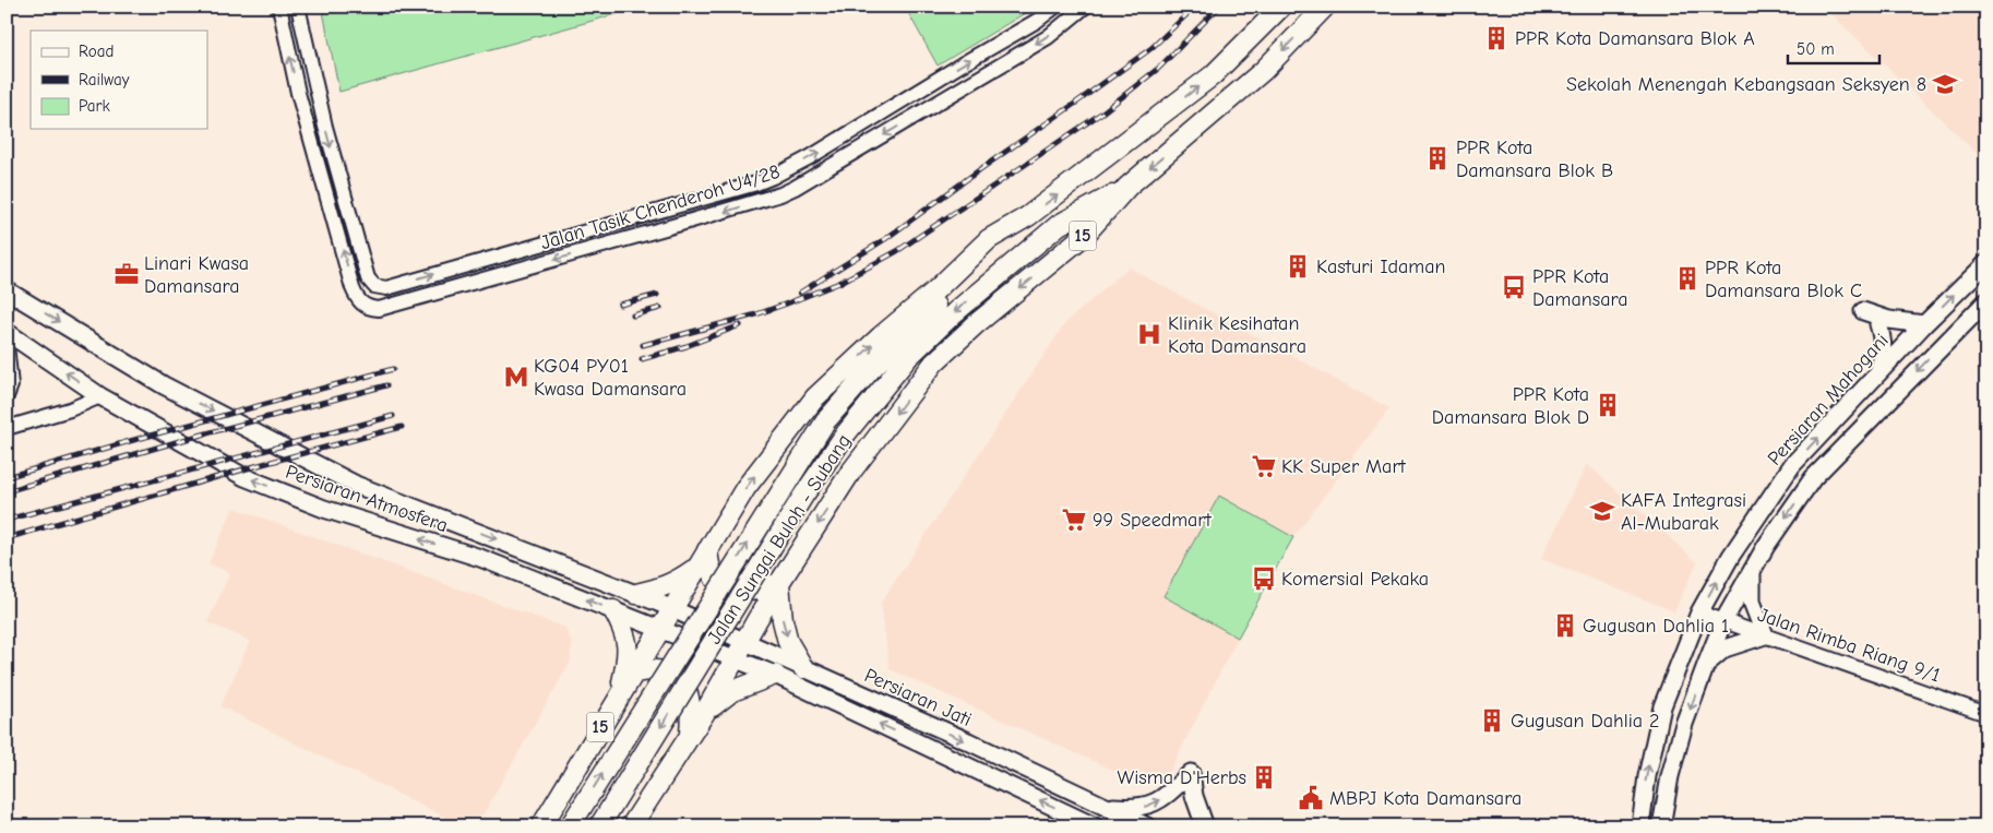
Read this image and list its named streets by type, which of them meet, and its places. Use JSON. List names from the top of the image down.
{
  "streets": {
    "highway": ["15", "Jalan Sungai Buloh - Subang"],
    "main road": ["Persiaran Mahogani", "Persiaran Atmosfera", "Persiaran Jati"],
    "street": ["Jalan Tasik Chenderoh U4/28", "Jalan Rimba Riang 9/1"]
  },
  "crossings": [
    ["Persiaran Mahogani", "Jalan Rimba Riang 9/1"],
    ["Persiaran Atmosfera", "Jalan Sungai Buloh - Subang"],
    ["Persiaran Atmosfera", "Persiaran Jati"],
    ["Jalan Sungai Buloh - Subang", "Persiaran Jati"]
  ],
  "places": {
    "building": [
      "PPR Kota Damansara Blok A",
      "PPR Kota Damansara Blok B",
      "Kasturi Idaman",
      "PPR Kota Damansara Blok C",
      "PPR Kota Damansara Blok D",
      "Gugusan Dahlia 1",
      "Gugusan Dahlia 2",
      "Wisma D'Herbs"
    ],
    "school or university": ["Sekolah Menengah Kebangsaan Seksyen 8", "KAFA Integrasi Al-Mubarak"],
    "office": ["Linari Kwasa Damansara"],
    "bus stop": ["PPR Kota Damansara", "Komersial Pekaka"],
    "hospital": ["Klinik Kesihatan Kota Damansara"],
    "metro station": ["KG04 PY01 Kwasa Damansara"],
    "supermarket": ["KK Super Mart", "99 Speedmart"],
    "public building": ["MBPJ Kota Damansara"]
  },
  "legend": ["Road", "Railway", "Park"],
  "scale_bar": "50 m"
}
